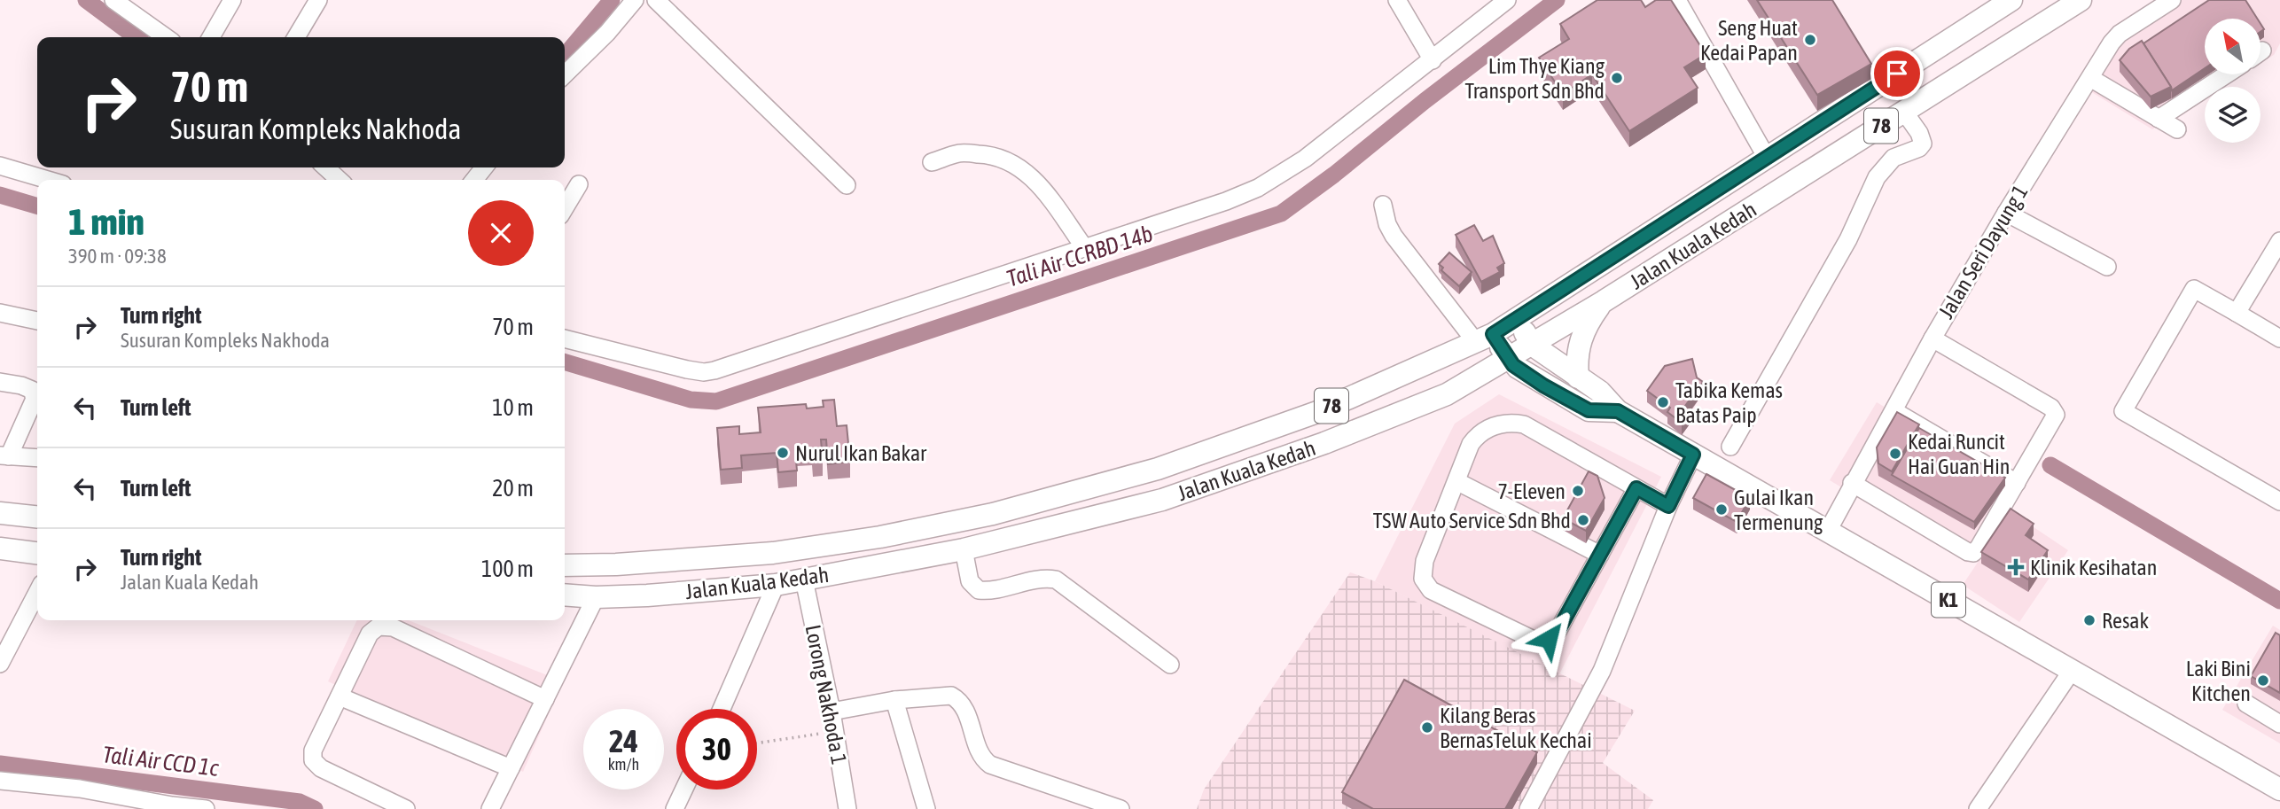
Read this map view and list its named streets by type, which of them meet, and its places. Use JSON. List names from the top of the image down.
{
  "streets": {
    "main road": ["78", "Jalan Kuala Kedah", "K1"],
    "street": ["Jalan Seri Dayung 1", "Lorong Nakhoda 1"]
  },
  "crossings": [
    ["Jalan Kuala Kedah", "K1"],
    ["Jalan Kuala Kedah", "Lorong Nakhoda 1"],
    ["Jalan Seri Dayung 1", "K1"]
  ],
  "water": ["Tali Air CCRBD 14b", "Tali Air CCD 1c"],
  "places": {
    "other": [
      "Seng Huat Kedai Papan",
      "Lim Thye Kiang Transport Sdn Bhd",
      "Tabika Kemas Batas Paip",
      "Nurul Ikan Bakar",
      "Kedai Runcit Hai Guan Hin",
      "7-Eleven",
      "Gulai Ikan Termenung",
      "TSW Auto Service Sdn Bhd",
      "Resak",
      "Laki Bini Kitchen",
      "Kilang Beras BernasTeluk Kechai"
    ],
    "health": ["Klinik Kesihatan"]
  },
  "north": "top left",
  "page": {
    "turn": ["70 m", "Susuran Kompleks Nakhoda"],
    "heading": ["1 min", "390 m · 09:38"],
    "list": [
      {
        "name": "Turn right",
        "note": "Susuran Kompleks Nakhoda",
        "value": "70 m"
      },
      {
        "name": "Turn left",
        "value": "10 m"
      },
      {
        "name": "Turn left",
        "value": "20 m"
      },
      {
        "name": "Turn right",
        "note": "Jalan Kuala Kedah",
        "value": "100 m"
      }
    ],
    "speed": "24 km/h",
    "limit": "30"
  }
}
